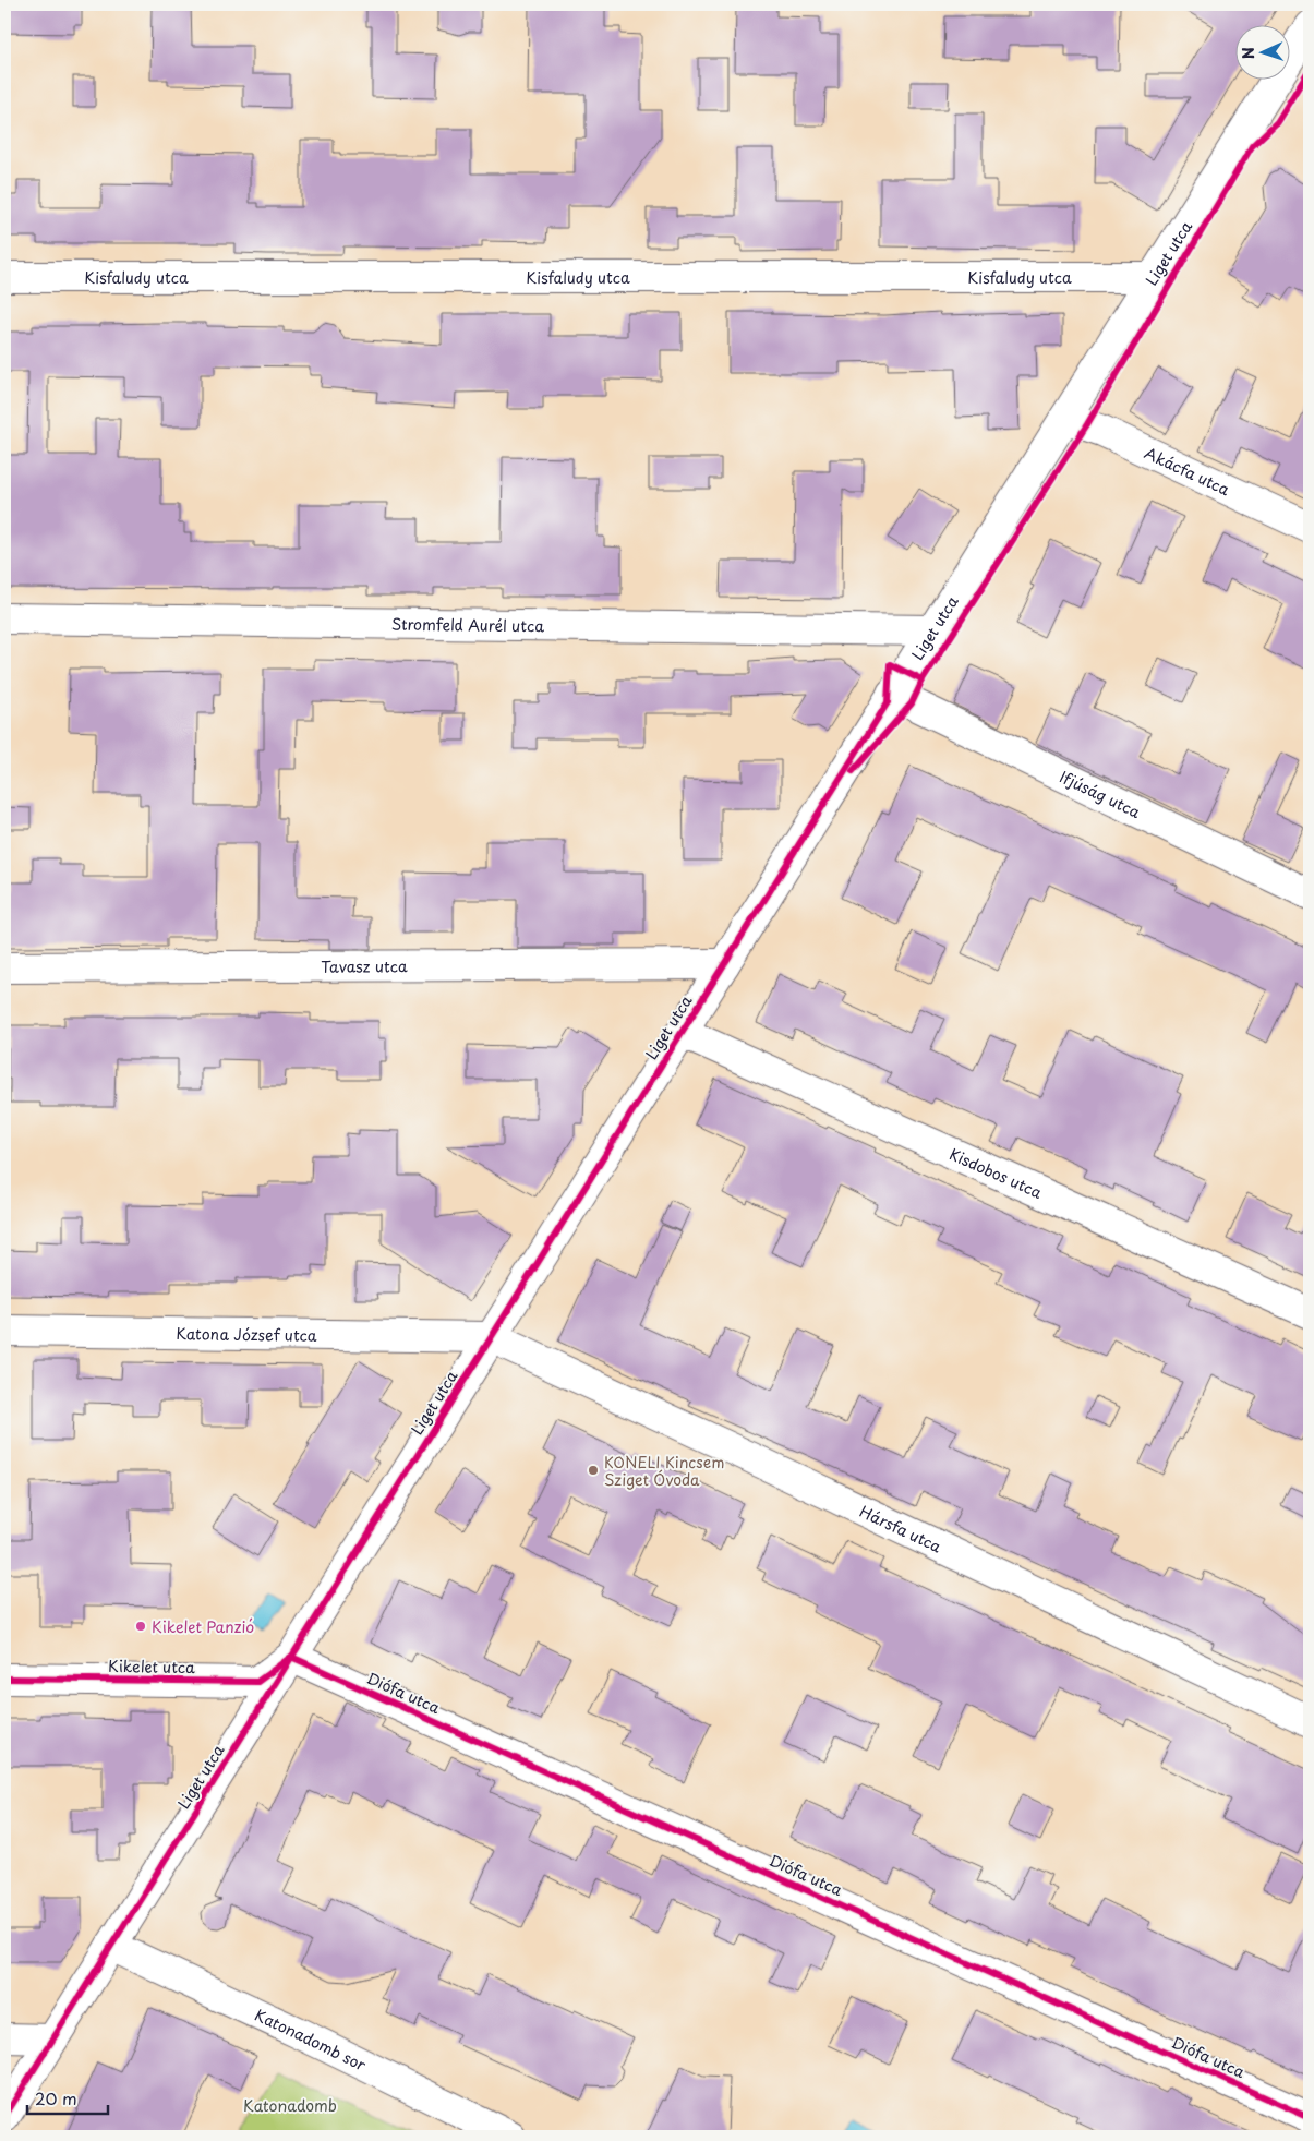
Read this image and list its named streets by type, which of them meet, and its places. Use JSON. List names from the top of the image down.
{
  "streets": {
    "street": [
      "Liget utca",
      "Kisfaludy utca",
      "Akácfa utca",
      "Stromfeld Aurél utca",
      "Ifjúság utca",
      "Tavasz utca",
      "Kisdobos utca",
      "Katona József utca",
      "Hársfa utca",
      "Kikelet utca",
      "Diófa utca",
      "Katonadomb sor"
    ]
  },
  "crossings": [
    ["Liget utca", "Kisfaludy utca"],
    ["Liget utca", "Akácfa utca"],
    ["Liget utca", "Stromfeld Aurél utca"],
    ["Liget utca", "Ifjúság utca"],
    ["Liget utca", "Tavasz utca"],
    ["Liget utca", "Kisdobos utca"],
    ["Liget utca", "Katona József utca"],
    ["Liget utca", "Hársfa utca"],
    ["Liget utca", "Kikelet utca"],
    ["Liget utca", "Diófa utca"],
    ["Liget utca", "Katonadomb sor"],
    ["Katona József utca", "Hársfa utca"],
    ["Kikelet utca", "Diófa utca"]
  ],
  "parks": ["Katonadomb"],
  "places": ["KONELI Kincsem Sziget Óvoda", "Kikelet Panzió"],
  "scale_bar": "20 m",
  "north": "left"
}
